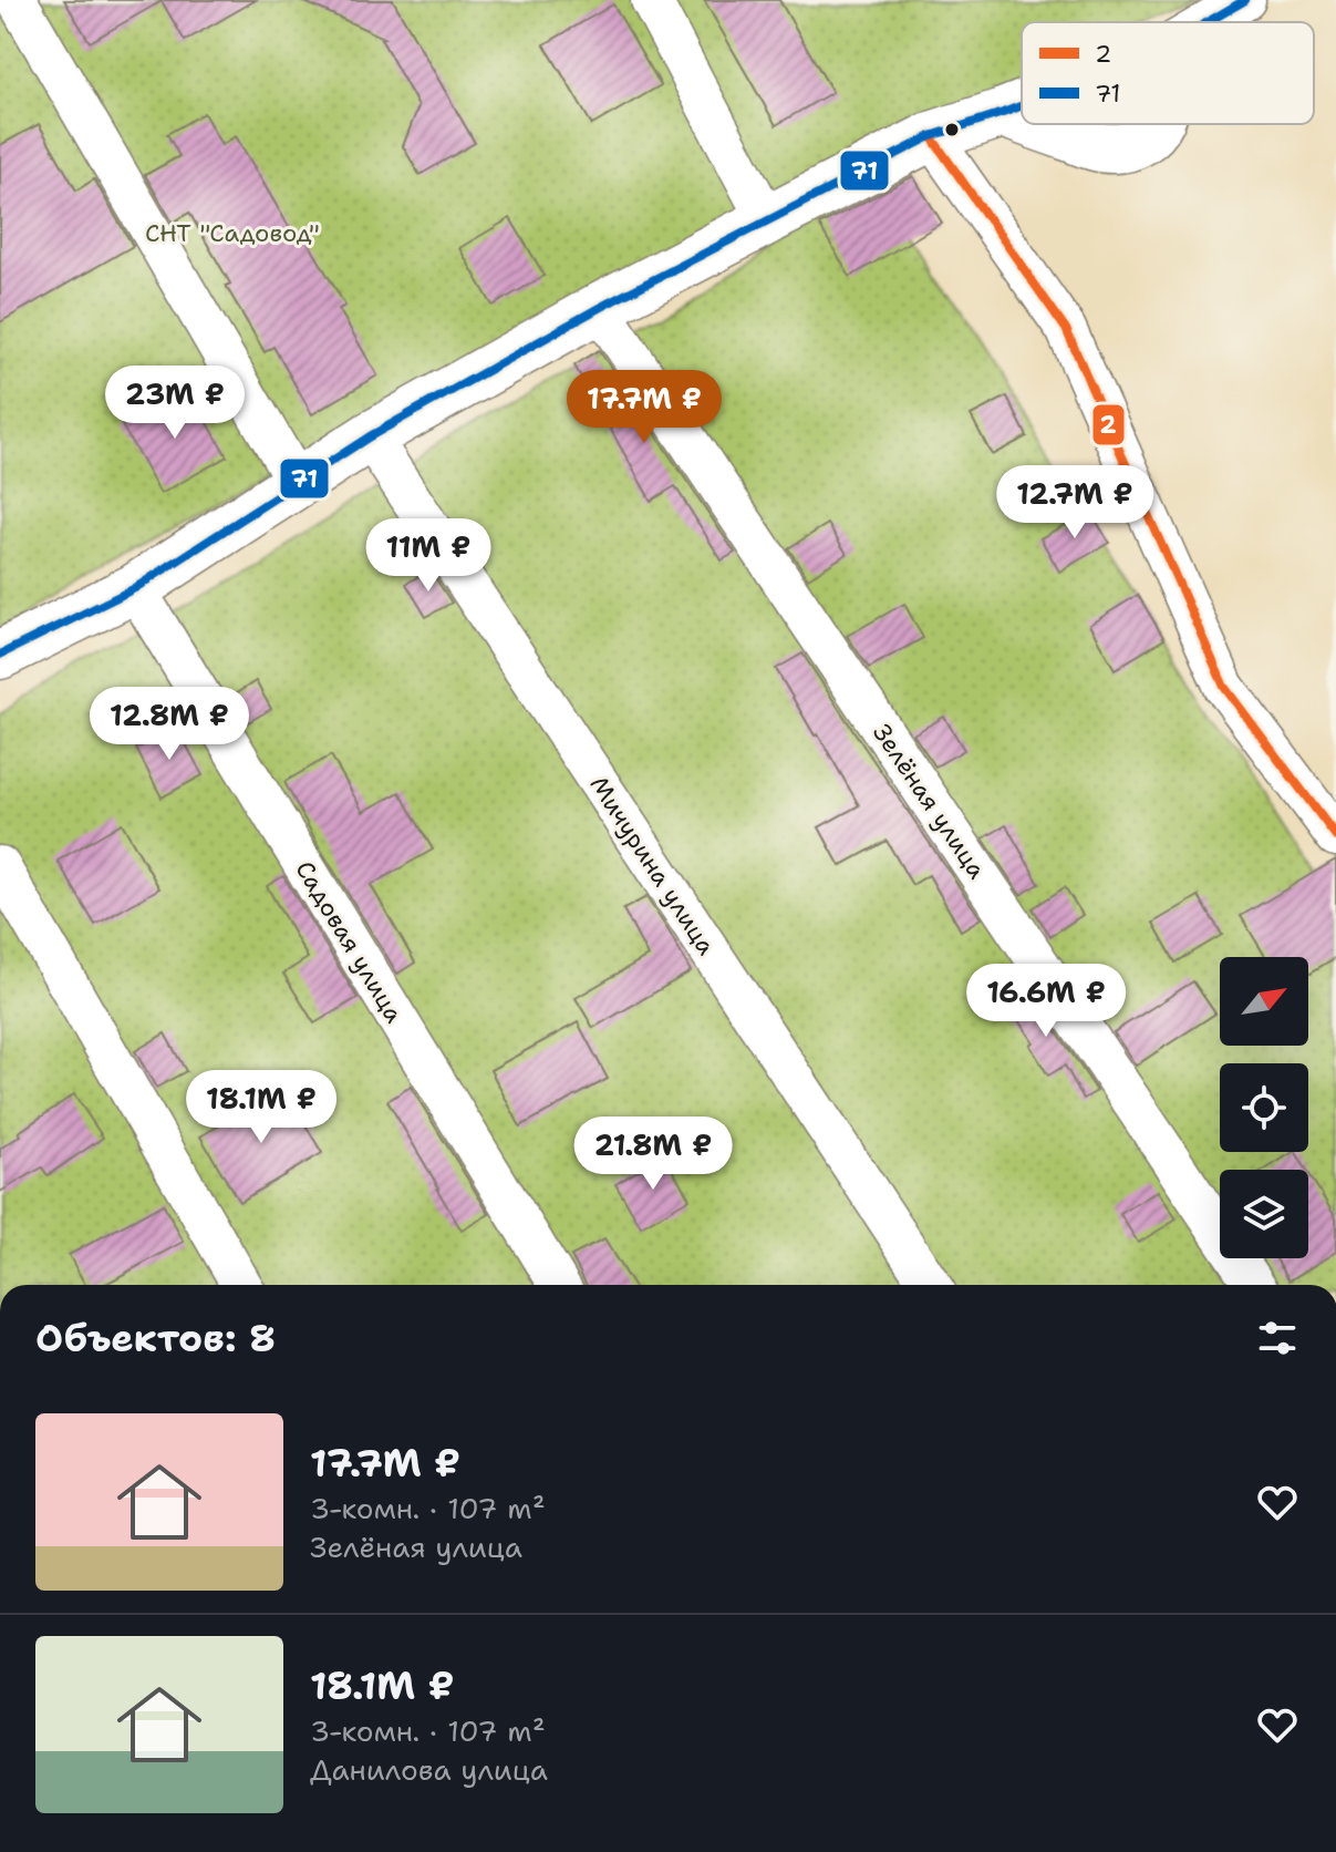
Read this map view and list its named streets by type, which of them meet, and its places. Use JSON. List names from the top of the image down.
{
  "streets": {
    "street": ["Зелёная улица", "Мичурина улица", "Садовая улица"]
  },
  "parks": ["СНТ \"Садовод\""],
  "lines": ["transit line 71", "transit line 2"],
  "legend": ["2", "71"],
  "north": "top right",
  "page": {
    "price": [
      "23M ₽",
      "17.7M ₽",
      "12.7M ₽",
      "11M ₽",
      "12.8M ₽",
      "16.6M ₽",
      "18.1M ₽",
      "21.8M ₽"
    ],
    "heading": "Объектов: 8",
    "list": [
      {
        "name": "17.7M ₽",
        "note": "3-комн. · 107 m² · Зелёная улица"
      },
      {
        "name": "18.1M ₽",
        "note": "3-комн. · 107 m² · Данилова улица"
      }
    ]
  }
}
